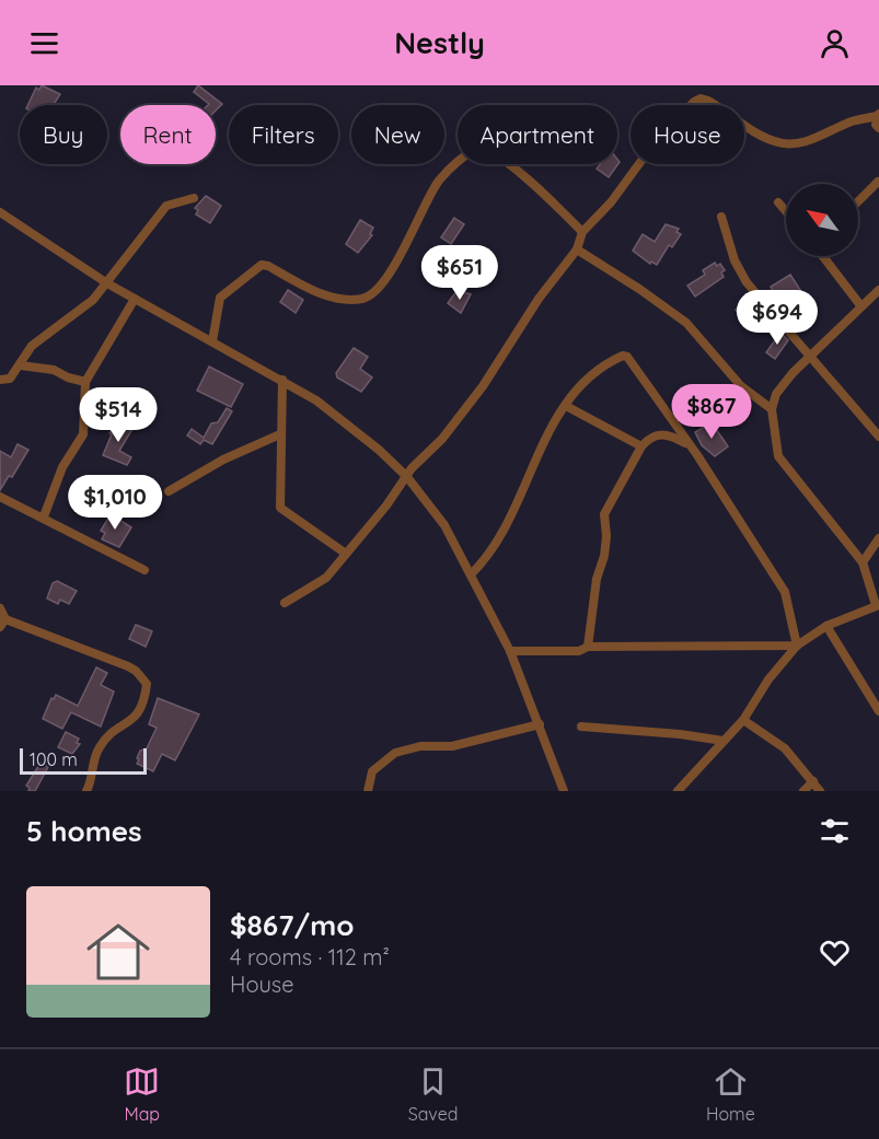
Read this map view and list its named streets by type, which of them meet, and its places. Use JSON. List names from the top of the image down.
{
  "scale_bar": "100 m",
  "north": "top left",
  "page": {
    "header": "Nestly",
    "chip": [
      "Buy",
      "Rent",
      "Filters",
      "New",
      "Apartment",
      "House"
    ],
    "price": [
      "$651",
      "$694",
      "$867",
      "$514",
      "$1,010"
    ],
    "scale": "100 m",
    "heading": "5 homes",
    "list": [
      {
        "name": "$867/mo",
        "note": "4 rooms · 112 m² · House"
      }
    ],
    "tabs": ["Map", "Saved", "Home"]
  }
}
